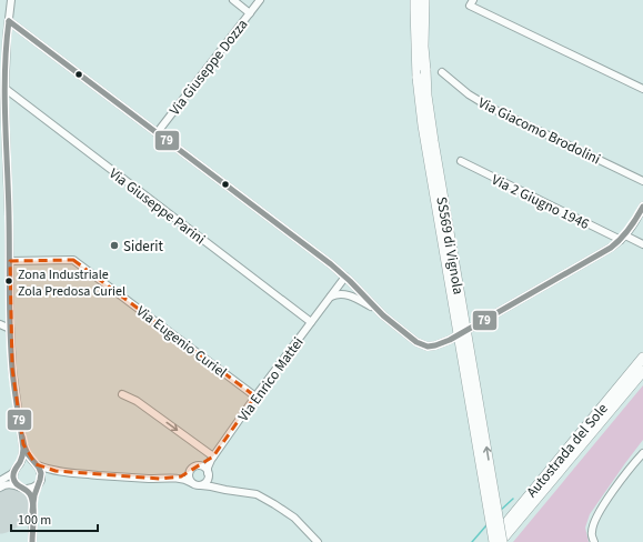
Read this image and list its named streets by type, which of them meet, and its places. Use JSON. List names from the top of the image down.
{
  "streets": {
    "highway": ["SS569 di Vignola", "Autostrada del Sole"],
    "street": [
      "Via Giuseppe Dozza",
      "Via Giacomo Brodolini",
      "Via 2 Giugno 1946",
      "Via Giuseppe Parini",
      "Via Eugenio Curiel",
      "Via Enrico Mattei"
    ]
  },
  "crossings": [
    ["Via Giuseppe Parini", "Via Enrico Mattei"],
    ["SS569 di Vignola", "Autostrada del Sole"],
    ["Via Eugenio Curiel", "Via Enrico Mattei"]
  ],
  "places": ["Siderit", "Zona Industriale Zola Predosa Curiel"],
  "lines": ["transit line 79"],
  "scale_bar": "100 m"
}
